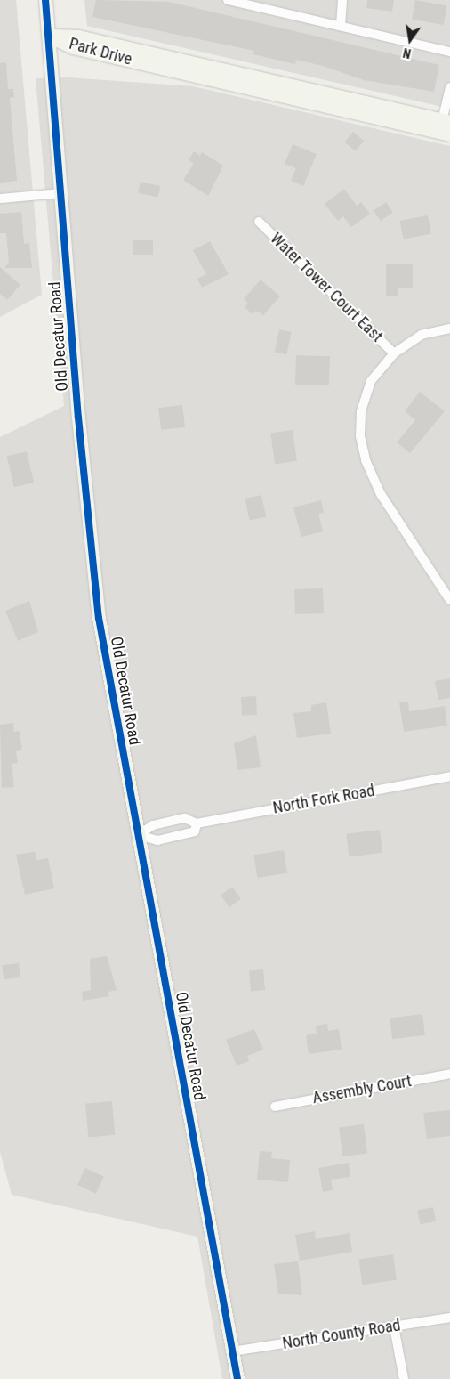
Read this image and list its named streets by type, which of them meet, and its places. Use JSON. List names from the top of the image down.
{
  "streets": {
    "street": [
      "Park Drive",
      "Water Tower Court East",
      "Old Decatur Road",
      "North Fork Road",
      "Assembly Court",
      "North County Road"
    ]
  },
  "crossings": [
    ["Park Drive", "Old Decatur Road"],
    ["Old Decatur Road", "North Fork Road"],
    ["Old Decatur Road", "North County Road"]
  ],
  "north": "bottom"
}
